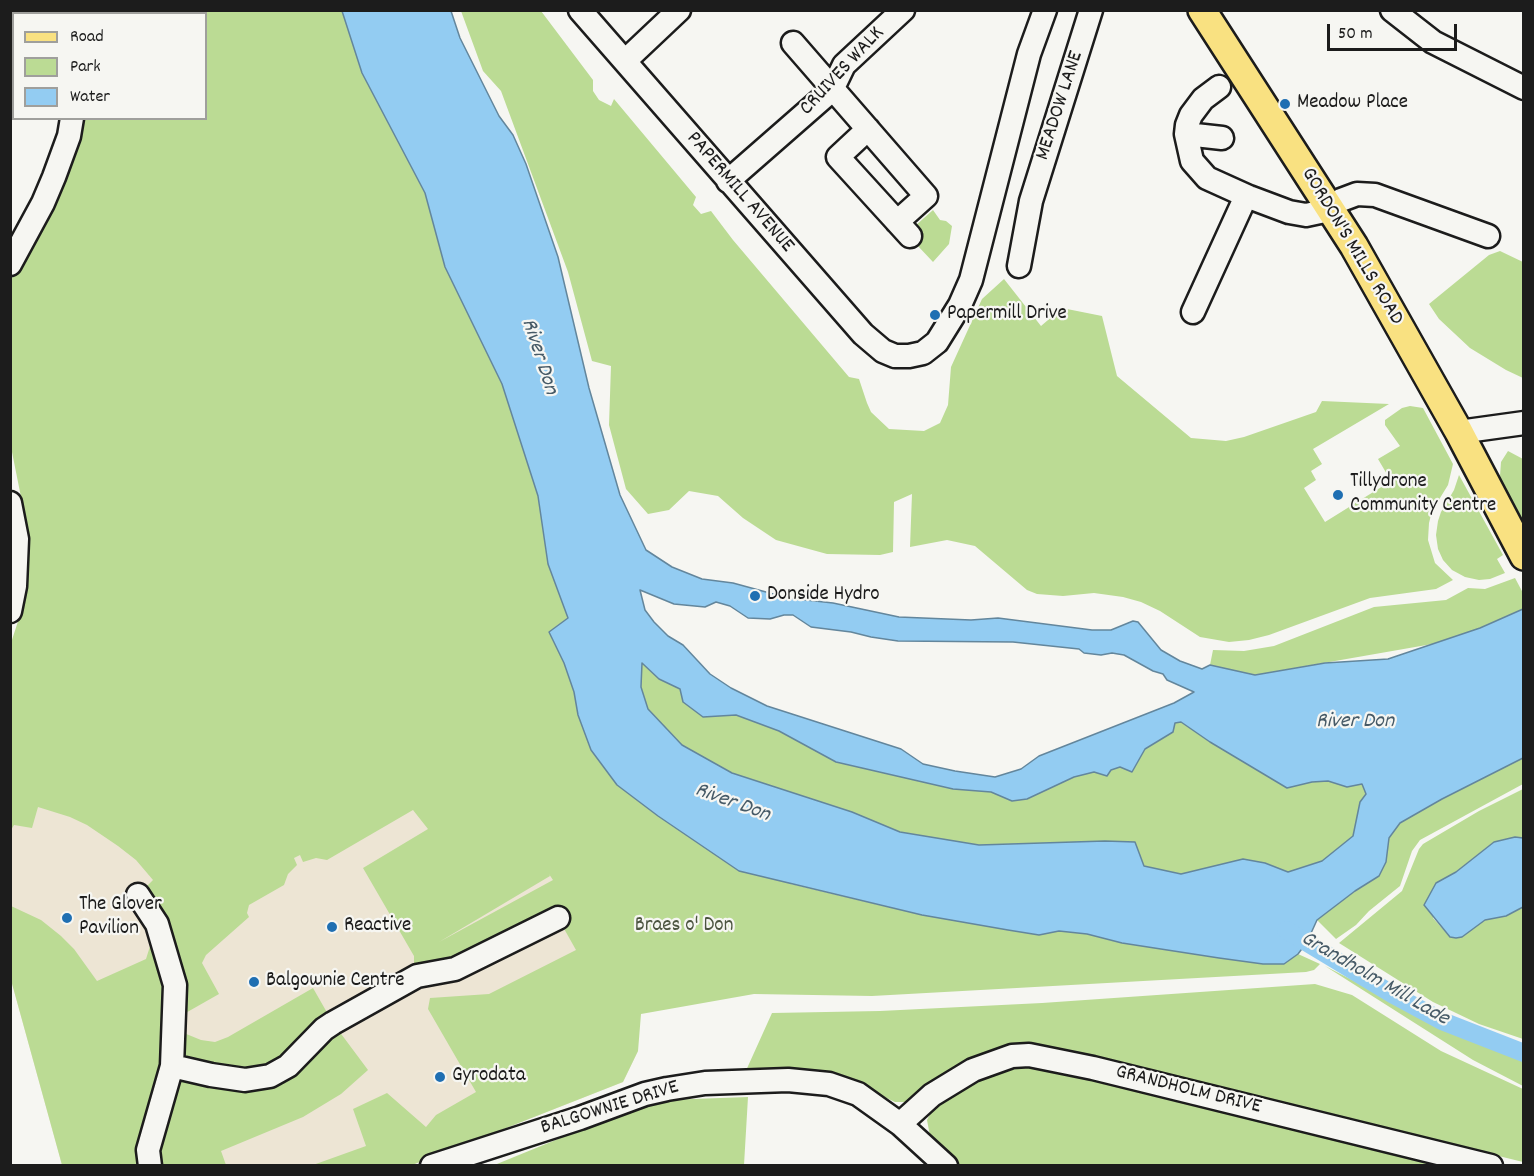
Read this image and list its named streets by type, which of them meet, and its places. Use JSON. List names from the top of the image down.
{
  "streets": {
    "main road": ["GORDON'S MILLS ROAD"],
    "street": [
      "CRUIVES WALK",
      "MEADOW LANE",
      "PAPERMILL AVENUE",
      "GRANDHOLM DRIVE",
      "BALGOWNIE DRIVE"
    ]
  },
  "crossings": [
    ["CRUIVES WALK", "PAPERMILL AVENUE"],
    ["GRANDHOLM DRIVE", "BALGOWNIE DRIVE"]
  ],
  "water": ["River Don", "Grandholm Mill Lade"],
  "parks": ["Braes o' Don"],
  "places": [
    "Meadow Place",
    "Papermill Drive",
    "Tillydrone Community Centre",
    "Donside Hydro",
    "The Glover Pavilion",
    "Reactive",
    "Balgownie Centre",
    "Gyrodata"
  ],
  "legend": ["Road", "Park", "Water"],
  "scale_bar": "50 m"
}
